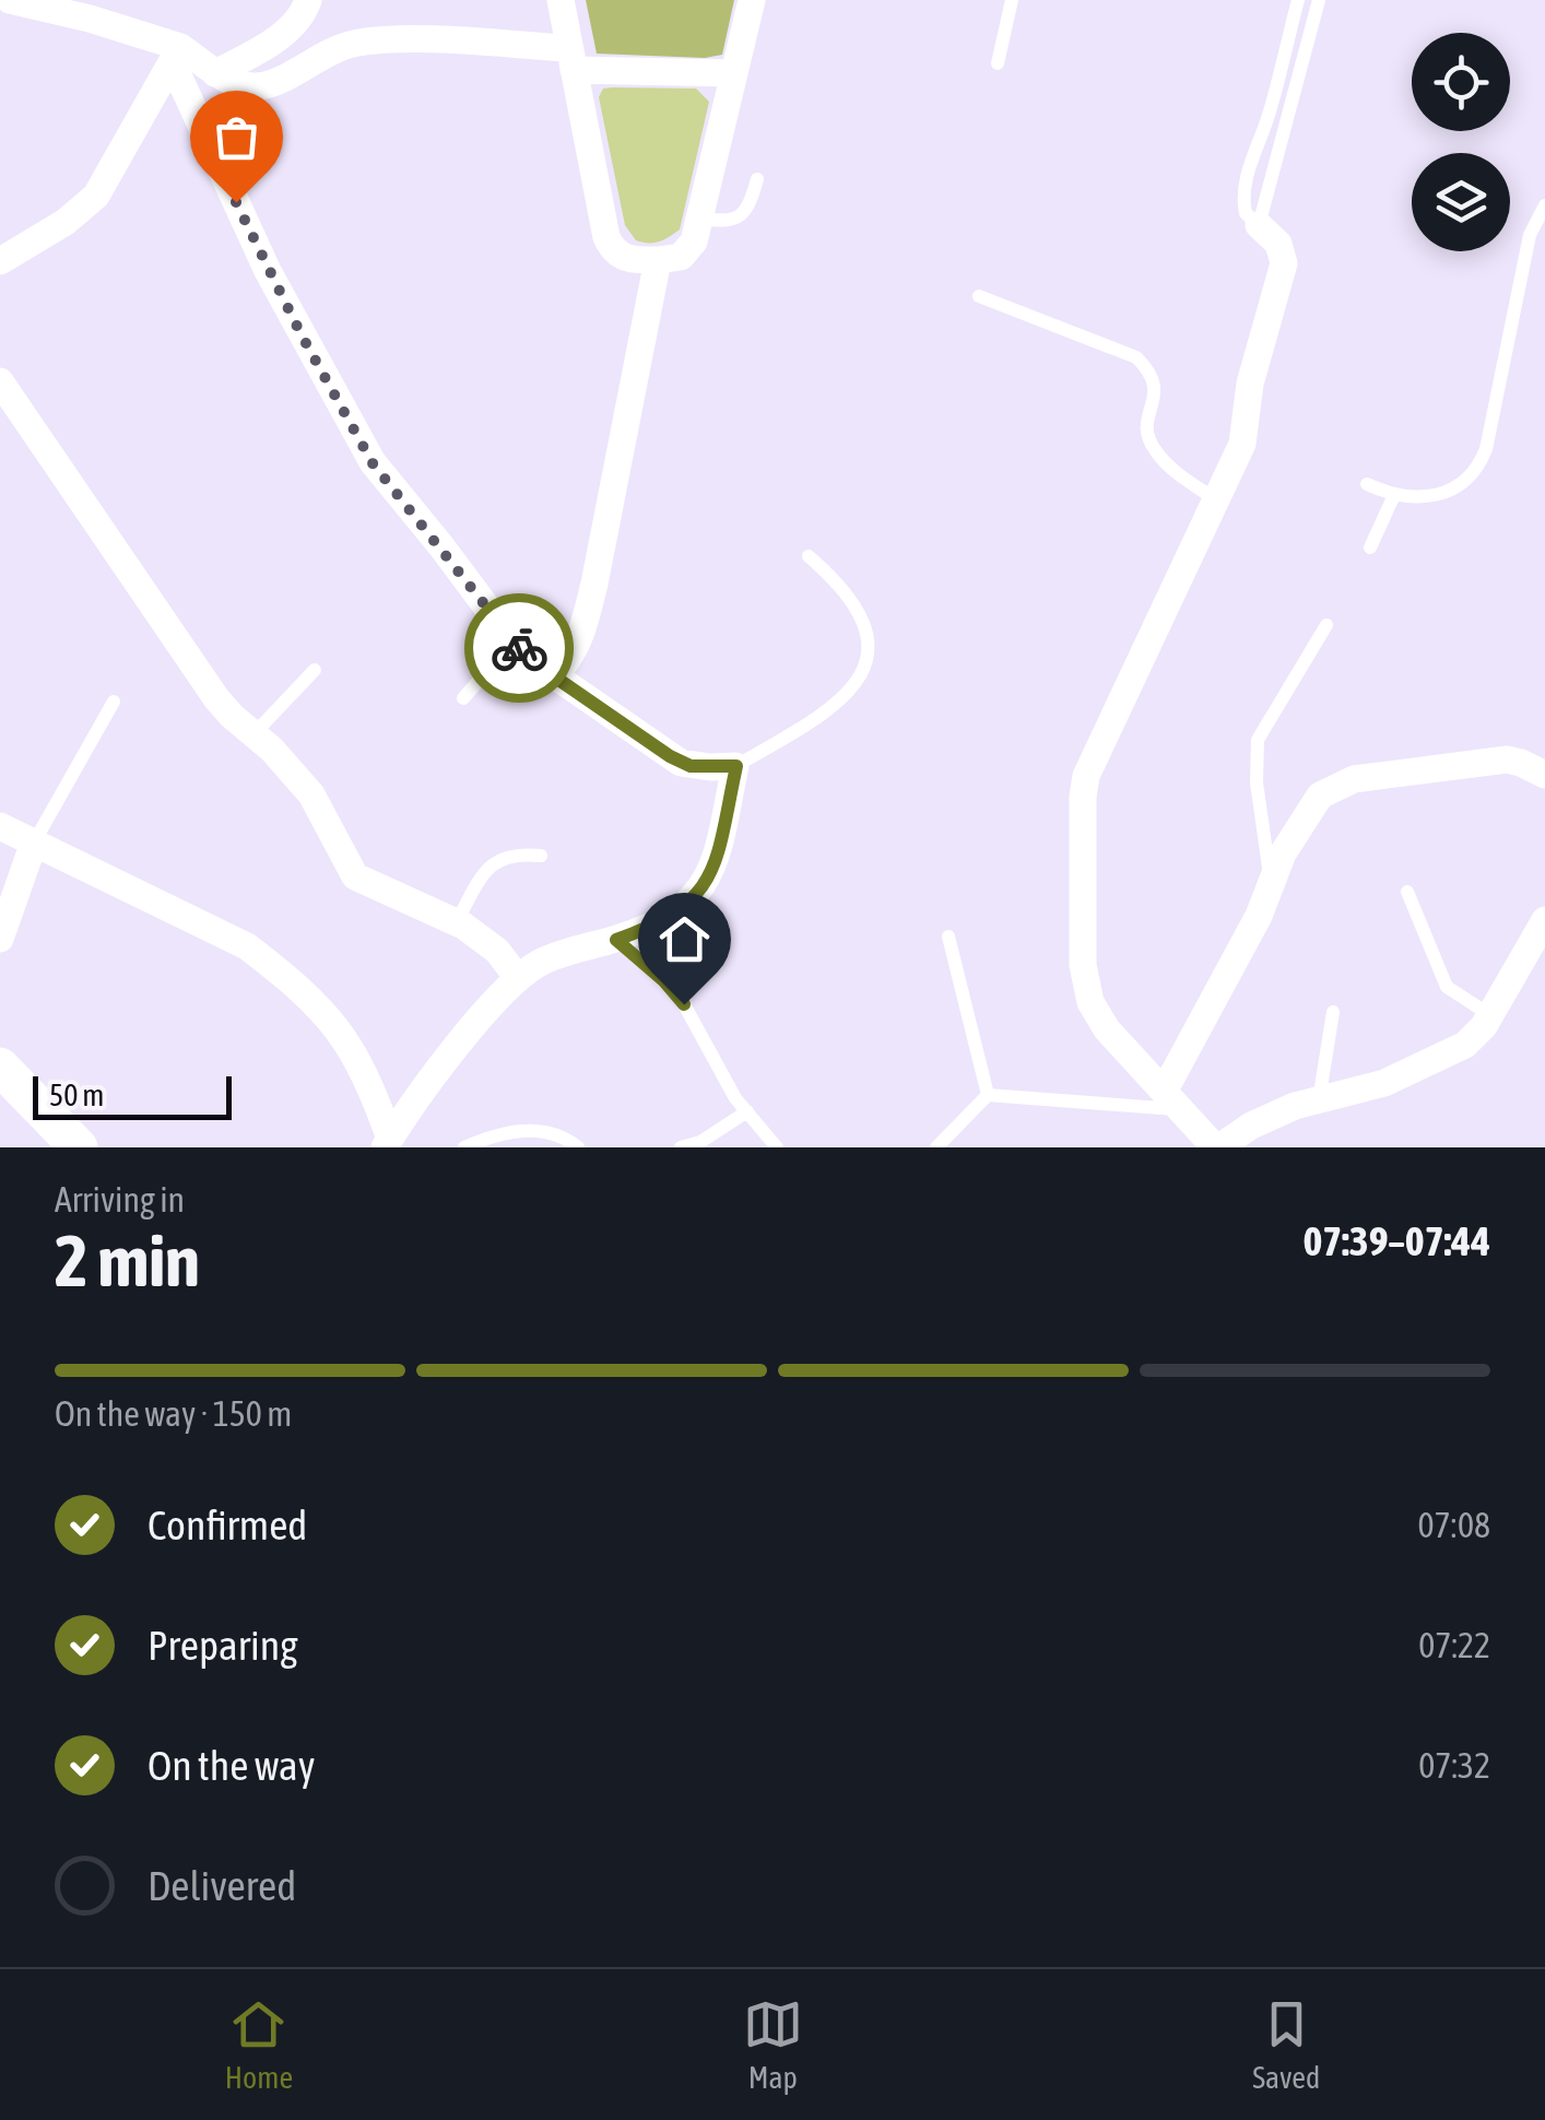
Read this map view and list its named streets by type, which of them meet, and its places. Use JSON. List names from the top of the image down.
{
  "scale_bar": "50 m",
  "page": {
    "scale": "50 m",
    "heading": ["2 min", "Arriving in", "07:39–07:44"],
    "bar": "On the way · 150 m",
    "list": [
      ["Confirmed", "07:08"],
      ["Preparing", "07:22"],
      ["On the way", "07:32"],
      "Delivered"
    ],
    "tabs": ["Home", "Map", "Saved"]
  }
}
